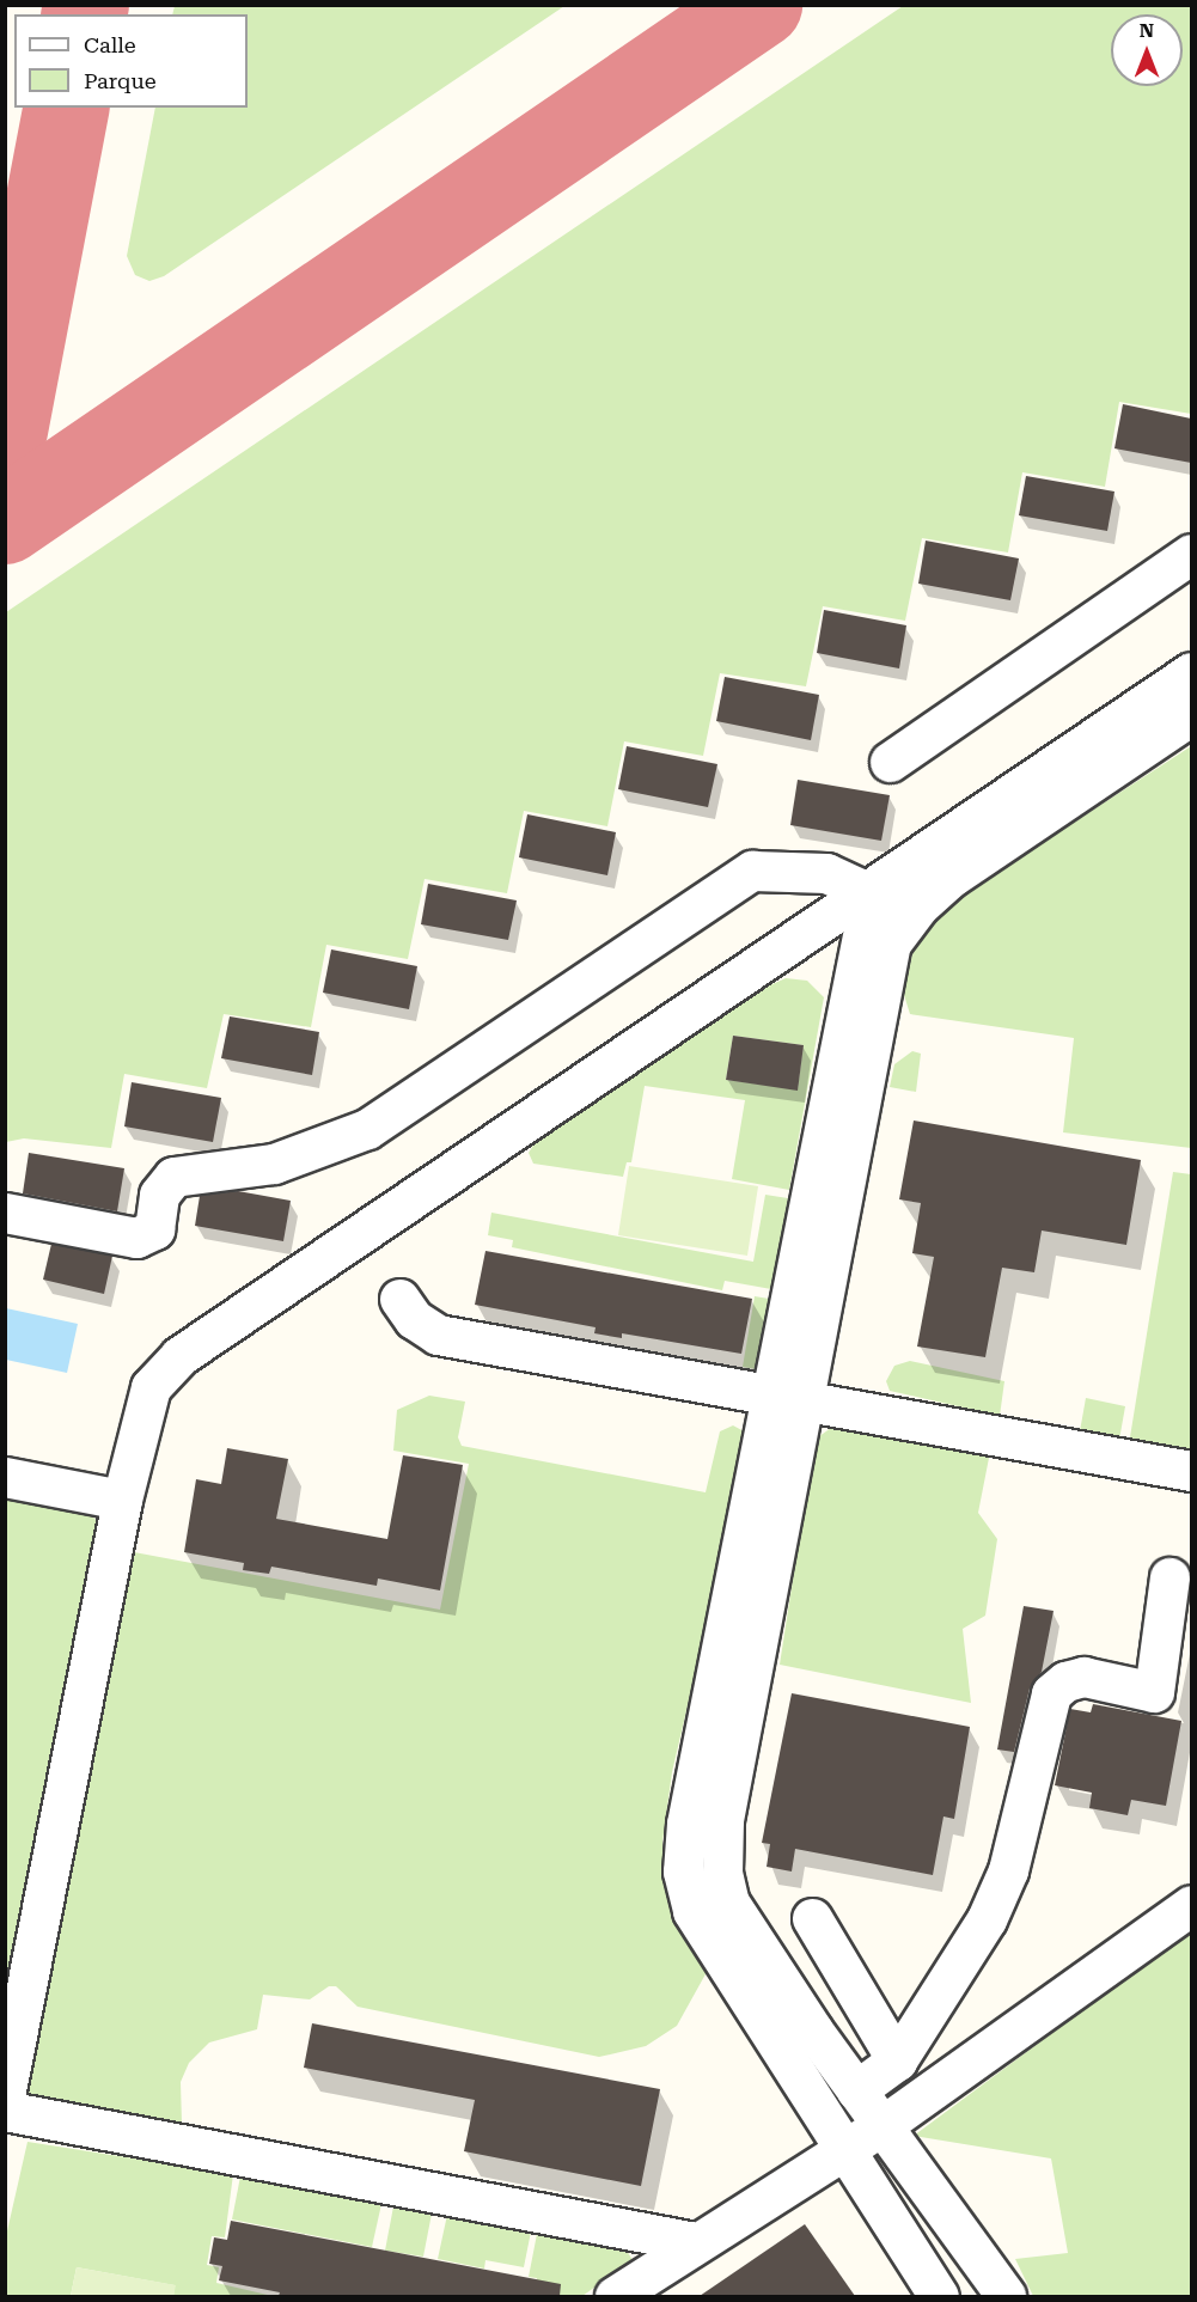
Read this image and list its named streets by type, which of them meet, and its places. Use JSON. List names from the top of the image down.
{
  "legend": ["Calle", "Parque"],
  "north": "top"
}
